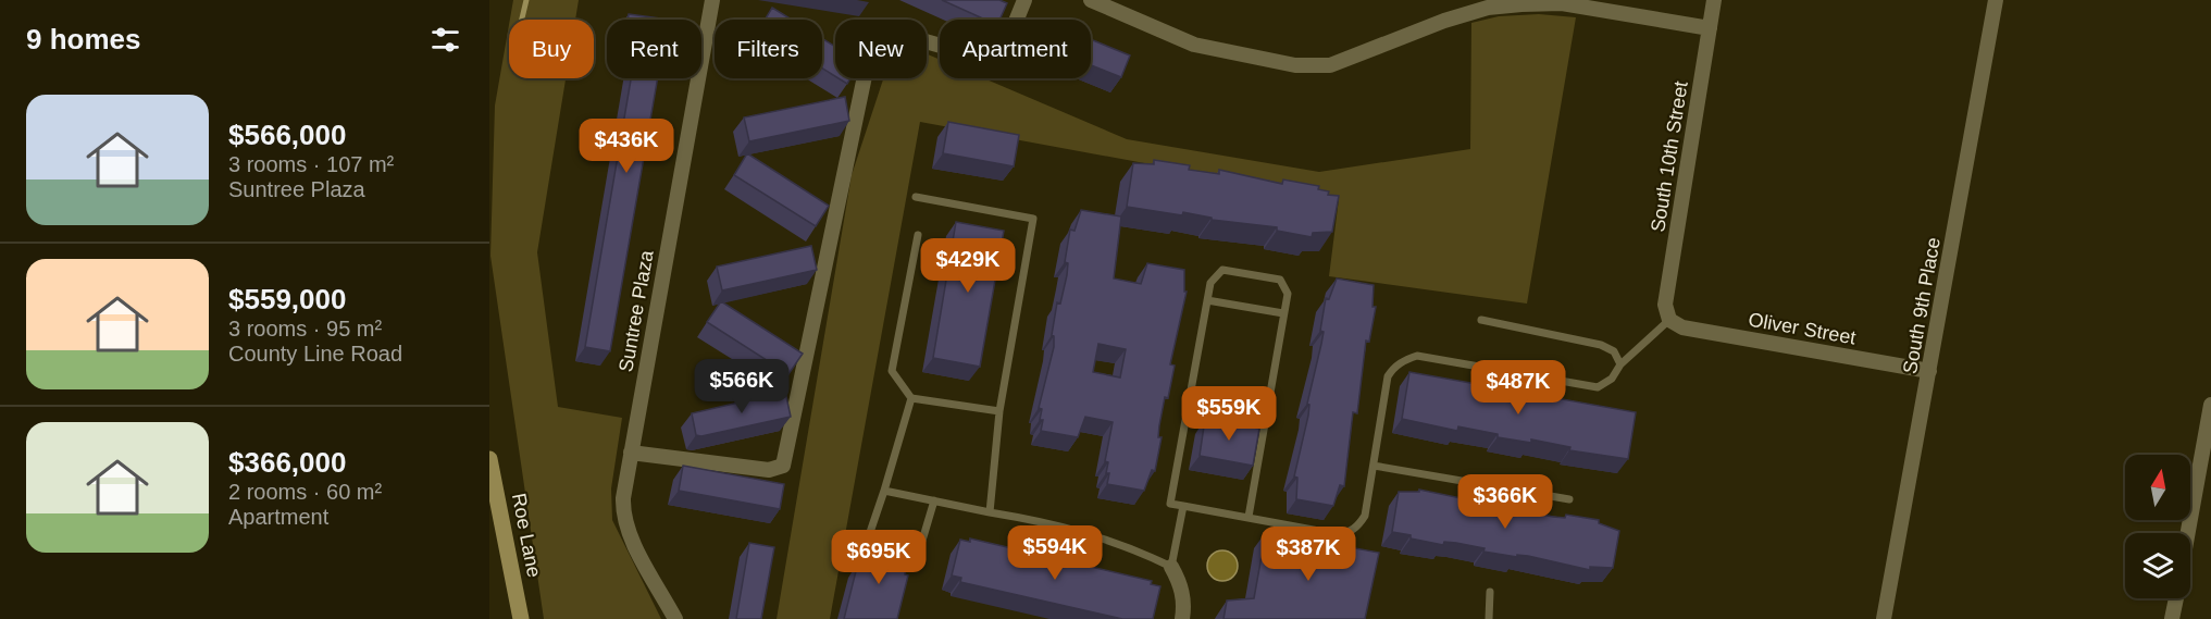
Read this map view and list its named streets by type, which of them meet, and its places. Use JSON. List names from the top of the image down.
{
  "streets": {
    "street": [
      "South 10th Street",
      "South 9th Place",
      "Suntree Plaza",
      "Oliver Street",
      "Roe Lane"
    ]
  },
  "crossings": [
    ["South 10th Street", "Oliver Street"],
    ["South 9th Place", "Oliver Street"]
  ],
  "north": "top",
  "page": {
    "heading": "9 homes",
    "chip": [
      "Buy",
      "Rent",
      "Filters",
      "New",
      "Apartment"
    ],
    "list": [
      {
        "name": "$566,000",
        "note": "3 rooms · 107 m² · Suntree Plaza"
      },
      {
        "name": "$559,000",
        "note": "3 rooms · 95 m² · County Line Road"
      },
      {
        "name": "$366,000",
        "note": "2 rooms · 60 m² · Apartment"
      }
    ],
    "price": [
      "$436K",
      "$429K",
      "$566K",
      "$487K",
      "$559K",
      "$366K",
      "$594K",
      "$387K",
      "$695K"
    ]
  }
}
